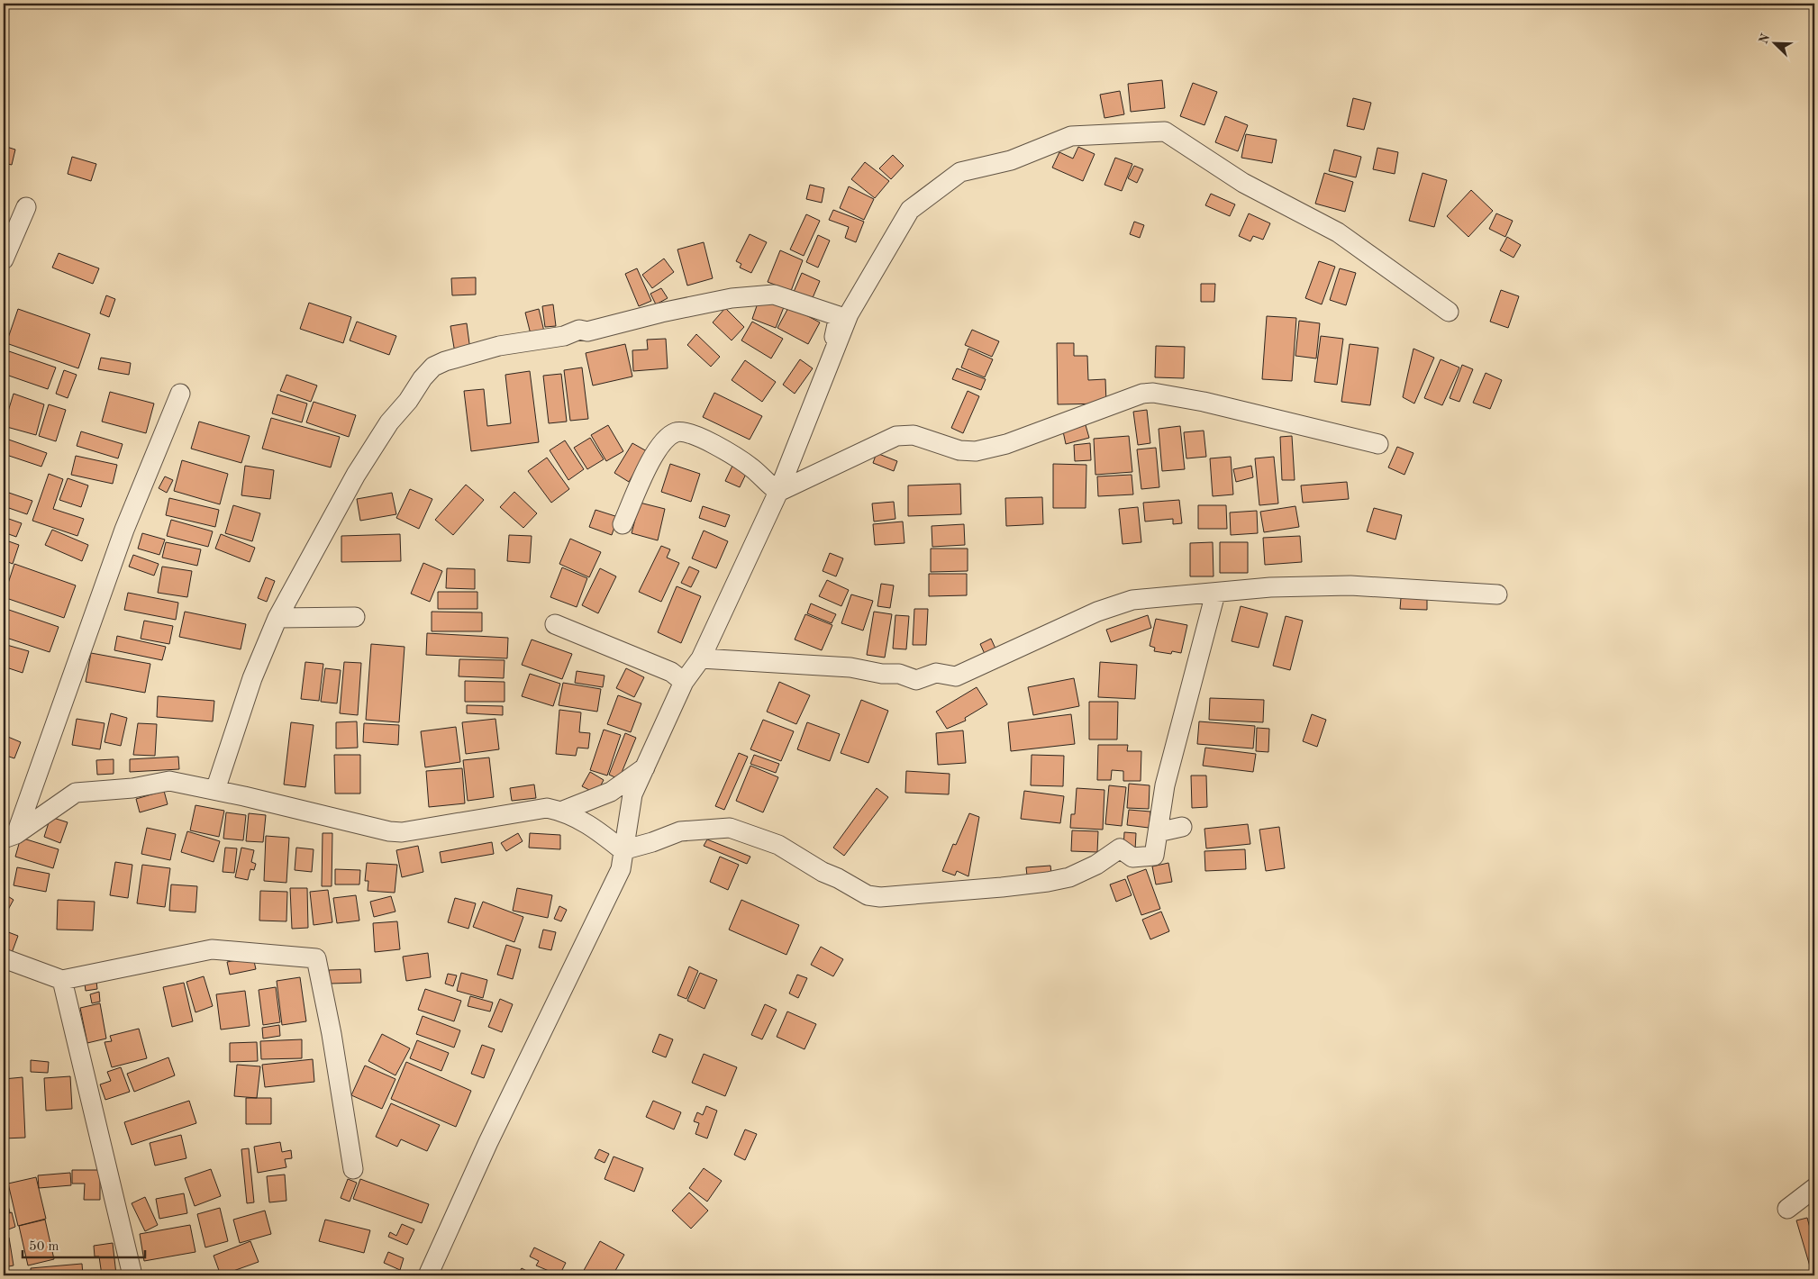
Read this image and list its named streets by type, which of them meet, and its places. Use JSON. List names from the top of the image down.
{
  "scale_bar": "50 m",
  "north": "top left"
}
